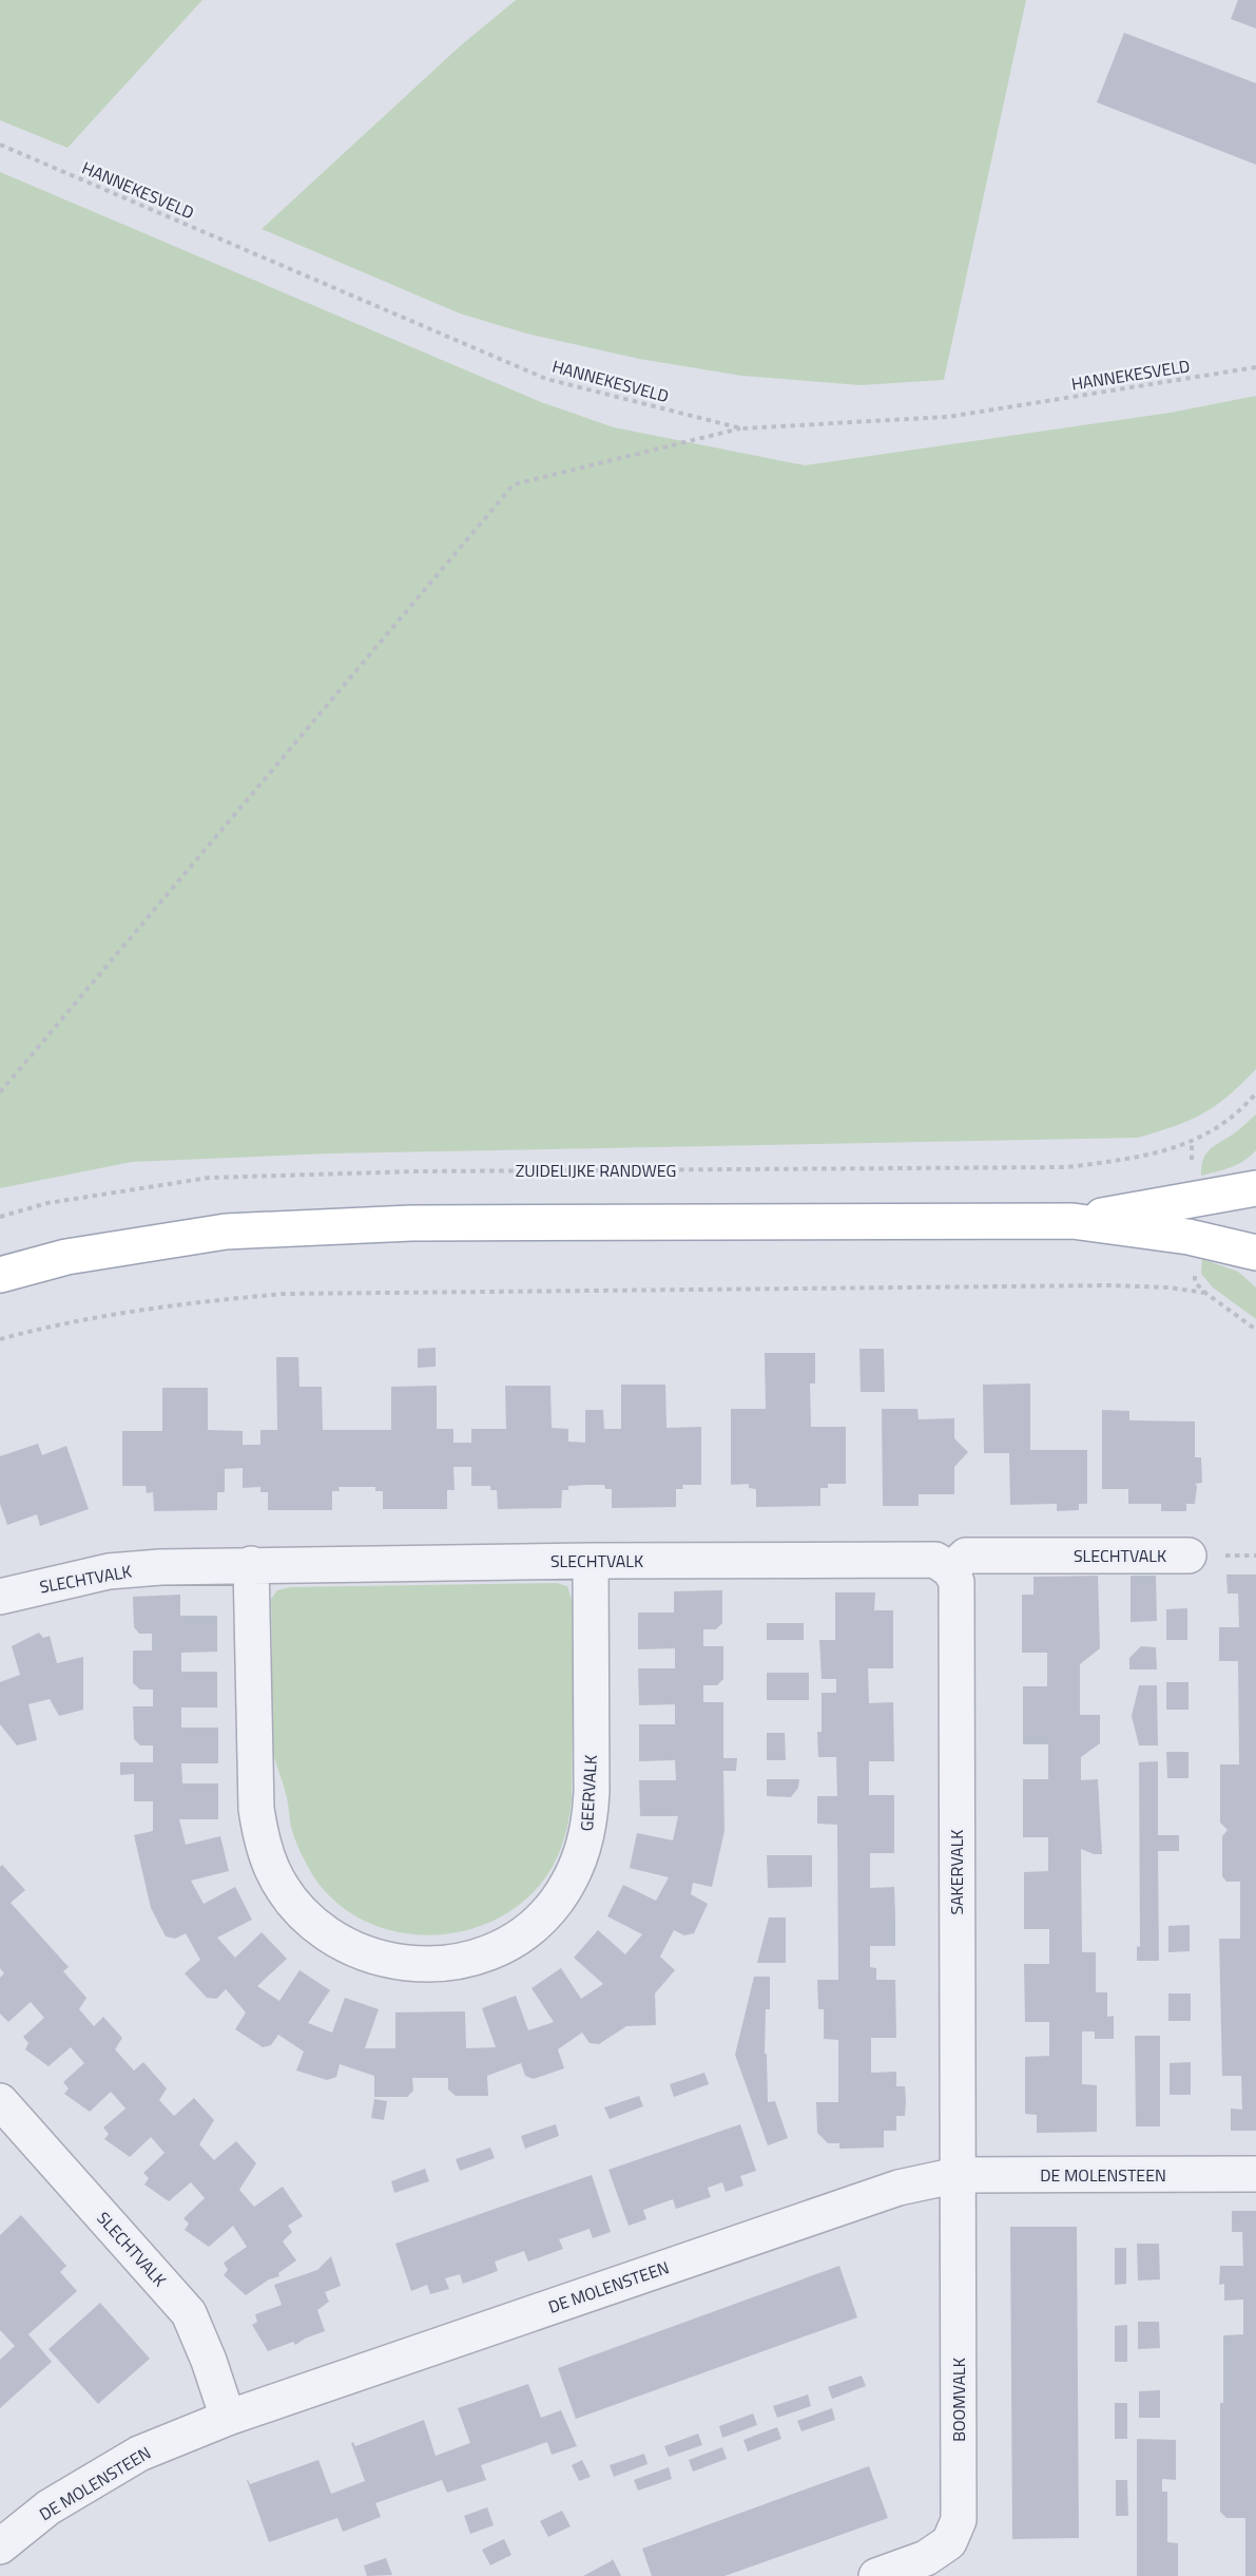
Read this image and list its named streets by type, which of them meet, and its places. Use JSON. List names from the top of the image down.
{
  "streets": {
    "street": [
      "SLECHTVALK",
      "GEERVALK",
      "SAKERVALK",
      "DE MOLENSTEEN",
      "BOOMVALK"
    ],
    "path": ["HANNEKESVELD", "ZUIDELIJKE RANDWEG"]
  },
  "crossings": [
    ["SLECHTVALK", "GEERVALK"],
    ["SLECHTVALK", "SAKERVALK"],
    ["SLECHTVALK", "DE MOLENSTEEN"],
    ["SAKERVALK", "DE MOLENSTEEN"],
    ["SAKERVALK", "BOOMVALK"],
    ["DE MOLENSTEEN", "BOOMVALK"]
  ]
}
